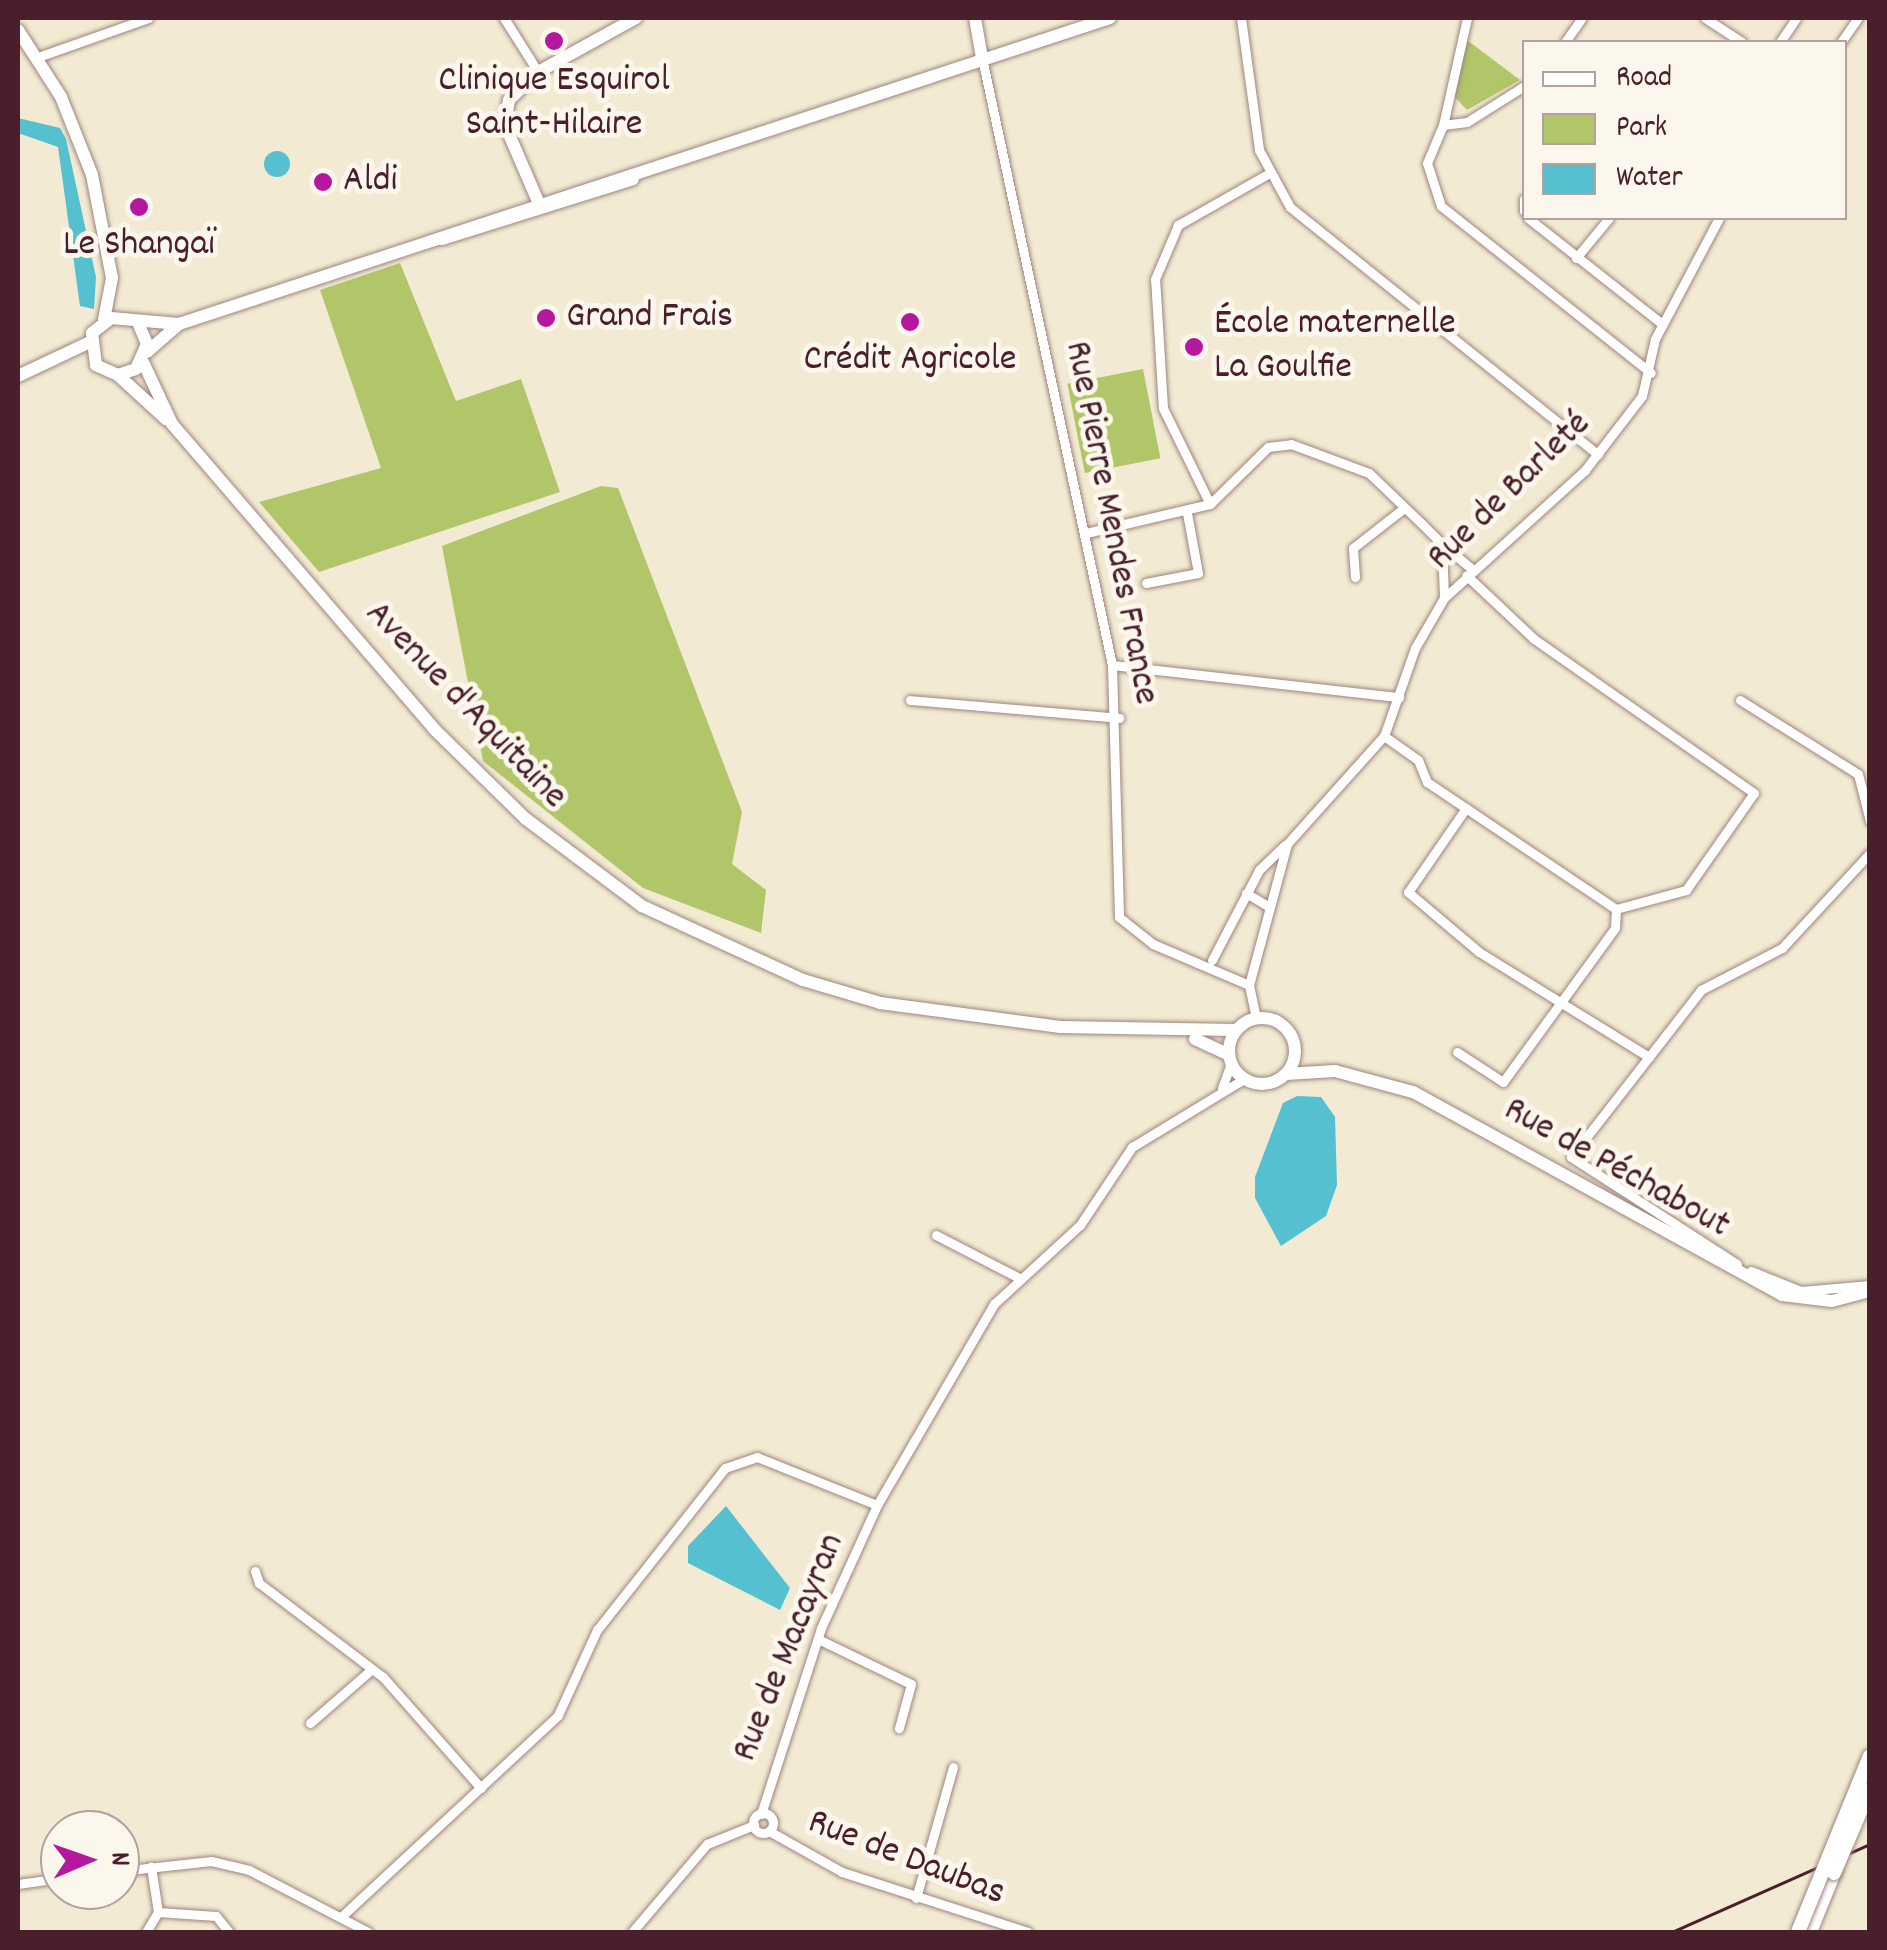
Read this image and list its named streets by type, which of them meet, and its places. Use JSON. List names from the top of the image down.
{
  "streets": {
    "street": [
      "Rue de Barleté",
      "Rue Pierre Mendes France",
      "Avenue d'Aquitaine",
      "Rue de Péchabout",
      "Rue de Macayran",
      "Rue de Daubas"
    ]
  },
  "crossings": [
    ["Rue de Barleté", "Rue Pierre Mendes France"],
    ["Rue de Barleté", "Avenue d'Aquitaine"],
    ["Rue de Barleté", "Rue de Péchabout"],
    ["Rue de Barleté", "Rue de Macayran"],
    ["Avenue d'Aquitaine", "Rue de Péchabout"],
    ["Avenue d'Aquitaine", "Rue de Macayran"],
    ["Rue de Péchabout", "Rue de Macayran"],
    ["Rue de Macayran", "Rue de Daubas"]
  ],
  "places": [
    "Clinique Esquirol Saint-Hilaire",
    "Aldi",
    "Le Shangaï",
    "Grand Frais",
    "Crédit Agricole",
    "École maternelle La Goulfie"
  ],
  "legend": ["Road", "Park", "Water"],
  "north": "right"
}
